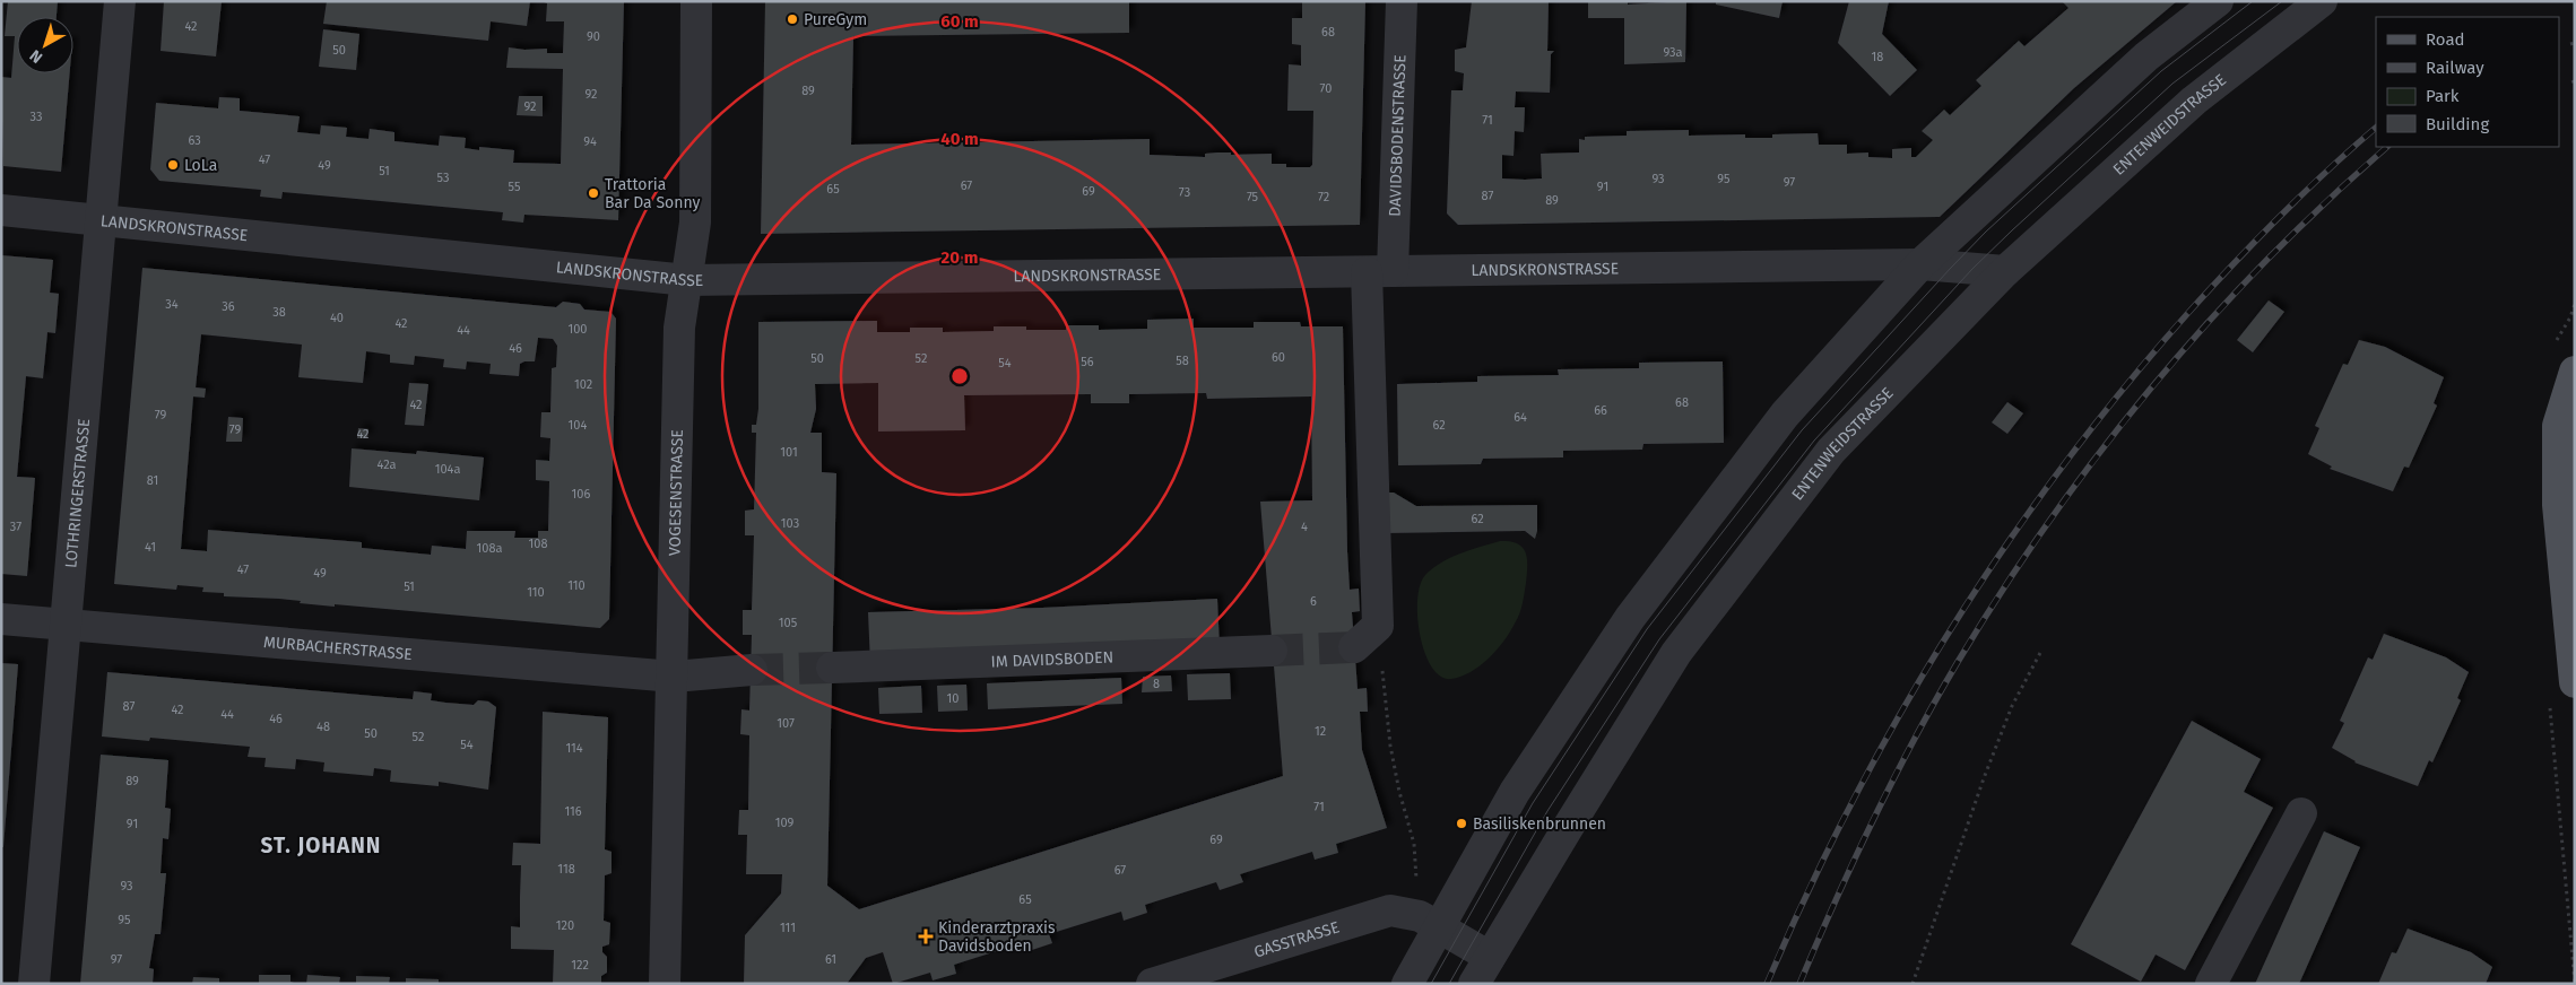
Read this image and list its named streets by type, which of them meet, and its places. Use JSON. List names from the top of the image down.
{
  "streets": {
    "street": [
      "ENTENWEIDSTRASSE",
      "DAVIDSBODENSTRASSE",
      "LANDSKRONSTRASSE",
      "LOTHRINGERSTRASSE",
      "VOGESENSTRASSE",
      "MURBACHERSTRASSE",
      "IM DAVIDSBODEN",
      "GASSTRASSE"
    ]
  },
  "crossings": [
    ["ENTENWEIDSTRASSE", "LANDSKRONSTRASSE"],
    ["ENTENWEIDSTRASSE", "GASSTRASSE"],
    ["DAVIDSBODENSTRASSE", "LANDSKRONSTRASSE"],
    ["LANDSKRONSTRASSE", "LOTHRINGERSTRASSE"],
    ["LANDSKRONSTRASSE", "VOGESENSTRASSE"],
    ["LOTHRINGERSTRASSE", "MURBACHERSTRASSE"],
    ["VOGESENSTRASSE", "MURBACHERSTRASSE"]
  ],
  "districts": ["ST. JOHANN"],
  "places": {
    "other": [
      "PureGym",
      "LoLa",
      "Trattoria Bar Da Sonny",
      "Basiliskenbrunnen"
    ],
    "health": ["Kinderarztpraxis Davidsboden"]
  },
  "house_numbers": [
    "42",
    "68",
    "90",
    "50",
    "93a",
    "18",
    "70",
    "89",
    "92",
    "92",
    "33",
    "71",
    "63",
    "94",
    "47",
    "49",
    "51",
    "53",
    "93",
    "95",
    "97",
    "67",
    "55",
    "91",
    "65",
    "69",
    "73",
    "87",
    "75",
    "72",
    "89",
    "34",
    "36",
    "38",
    "40",
    "42",
    "100",
    "44",
    "46",
    "60",
    "50",
    "52",
    "58",
    "56",
    "54",
    "102",
    "68",
    "42",
    "66",
    "79",
    "64",
    "104",
    "62",
    "79",
    "42",
    "101",
    "42a",
    "104a",
    "81",
    "106",
    "62",
    "103",
    "37",
    "4",
    "108",
    "41",
    "108a",
    "47",
    "49",
    "110",
    "51",
    "110",
    "6",
    "105",
    "8",
    "10",
    "87",
    "42",
    "44",
    "46",
    "107",
    "48",
    "12",
    "50",
    "52",
    "54",
    "114",
    "89",
    "71",
    "116",
    "109",
    "91",
    "69",
    "118",
    "67",
    "93",
    "65",
    "95",
    "120",
    "111",
    "97",
    "61",
    "122"
  ],
  "legend": [
    "Road",
    "Railway",
    "Park",
    "Building"
  ],
  "north": "bottom left",
  "rings": ["60 m", "40 m", "20 m"]
}
